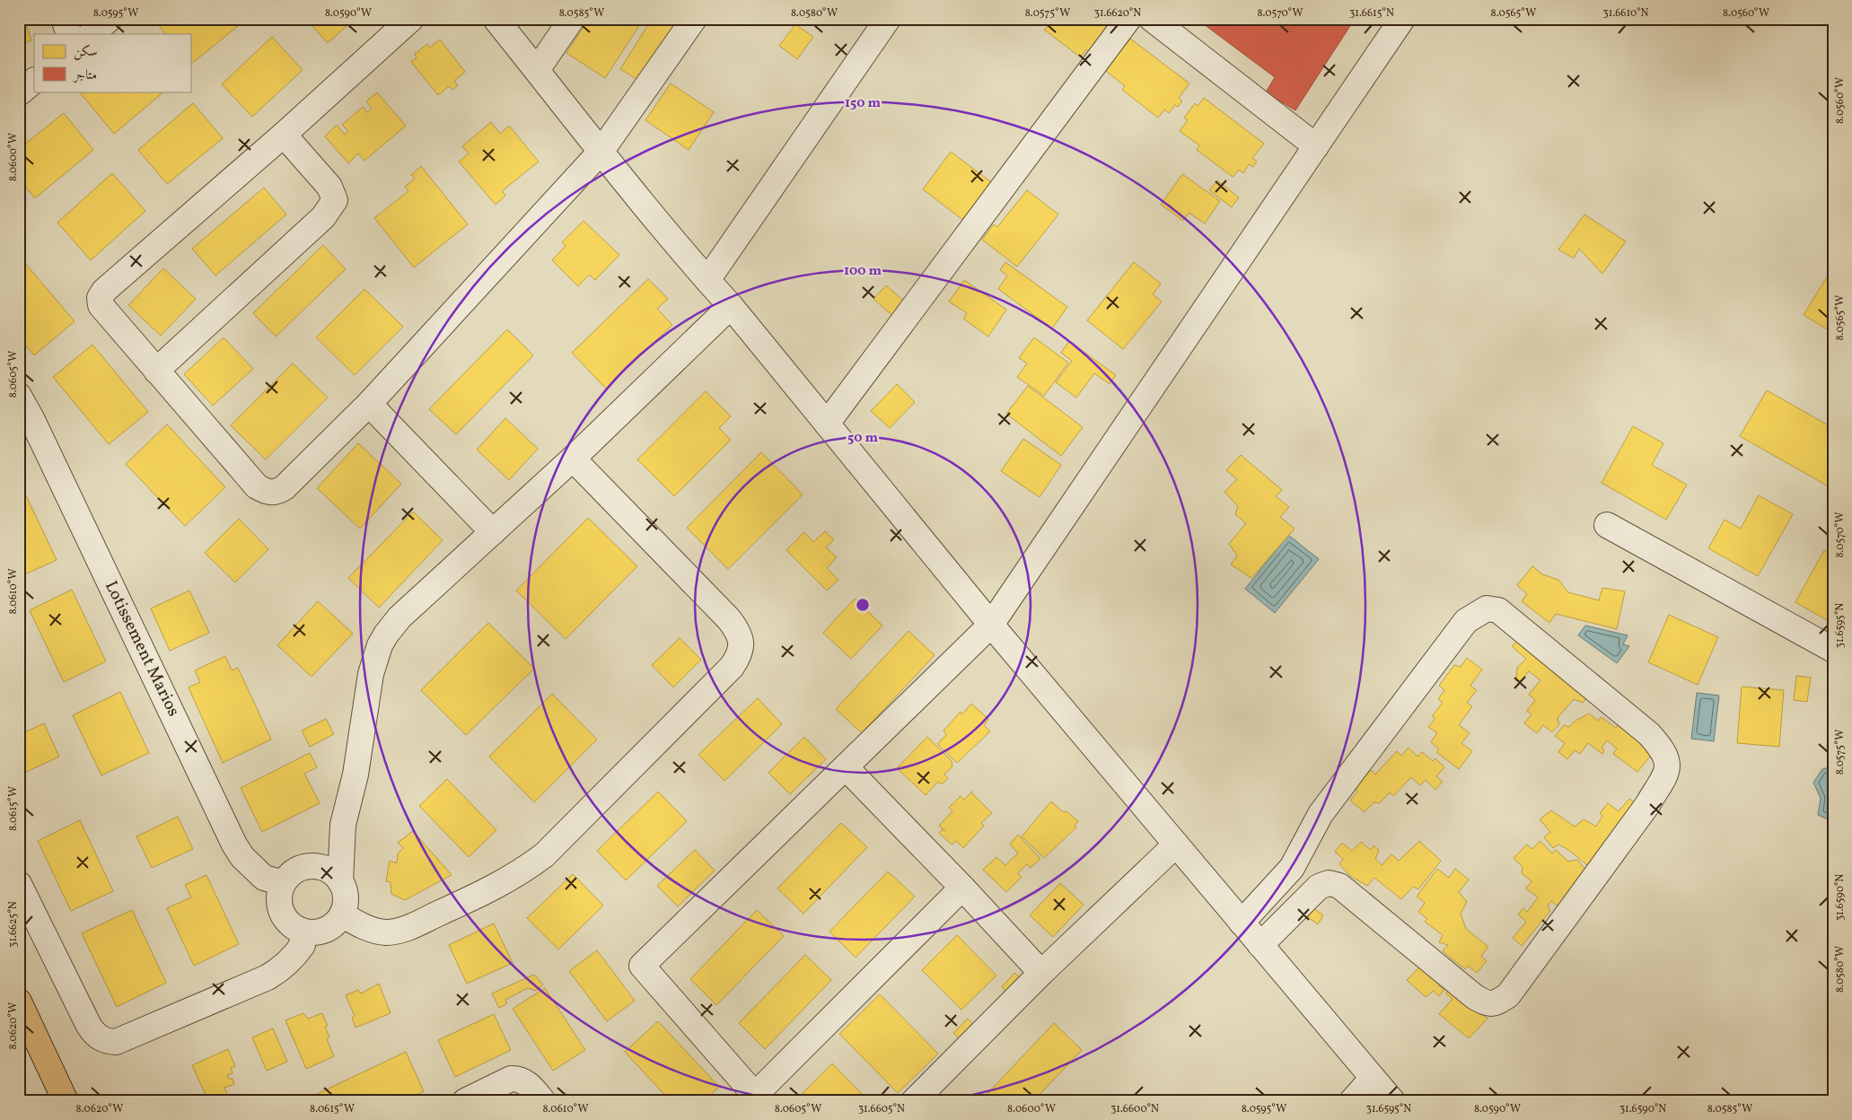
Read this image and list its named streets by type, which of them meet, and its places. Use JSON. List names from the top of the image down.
{
  "streets": {
    "street": ["Lotissement Marios"]
  },
  "legend": ["سكن", "متاجر"],
  "coordinates": [
    "8.0595°W",
    "8.0590°W",
    "8.0585°W",
    "8.0580°W",
    "8.0575°W",
    "31.6620°N",
    "8.0570°W",
    "31.6615°N",
    "8.0565°W",
    "31.6610°N",
    "8.0560°W",
    "8.0600°W",
    "8.0605°W",
    "8.0610°W",
    "31.6595°N",
    "8.0615°W",
    "31.6590°N",
    "31.6625°N",
    "8.0620°W",
    "31.6605°N",
    "31.6600°N"
  ],
  "rings": ["150 m", "100 m", "50 m"]
}
